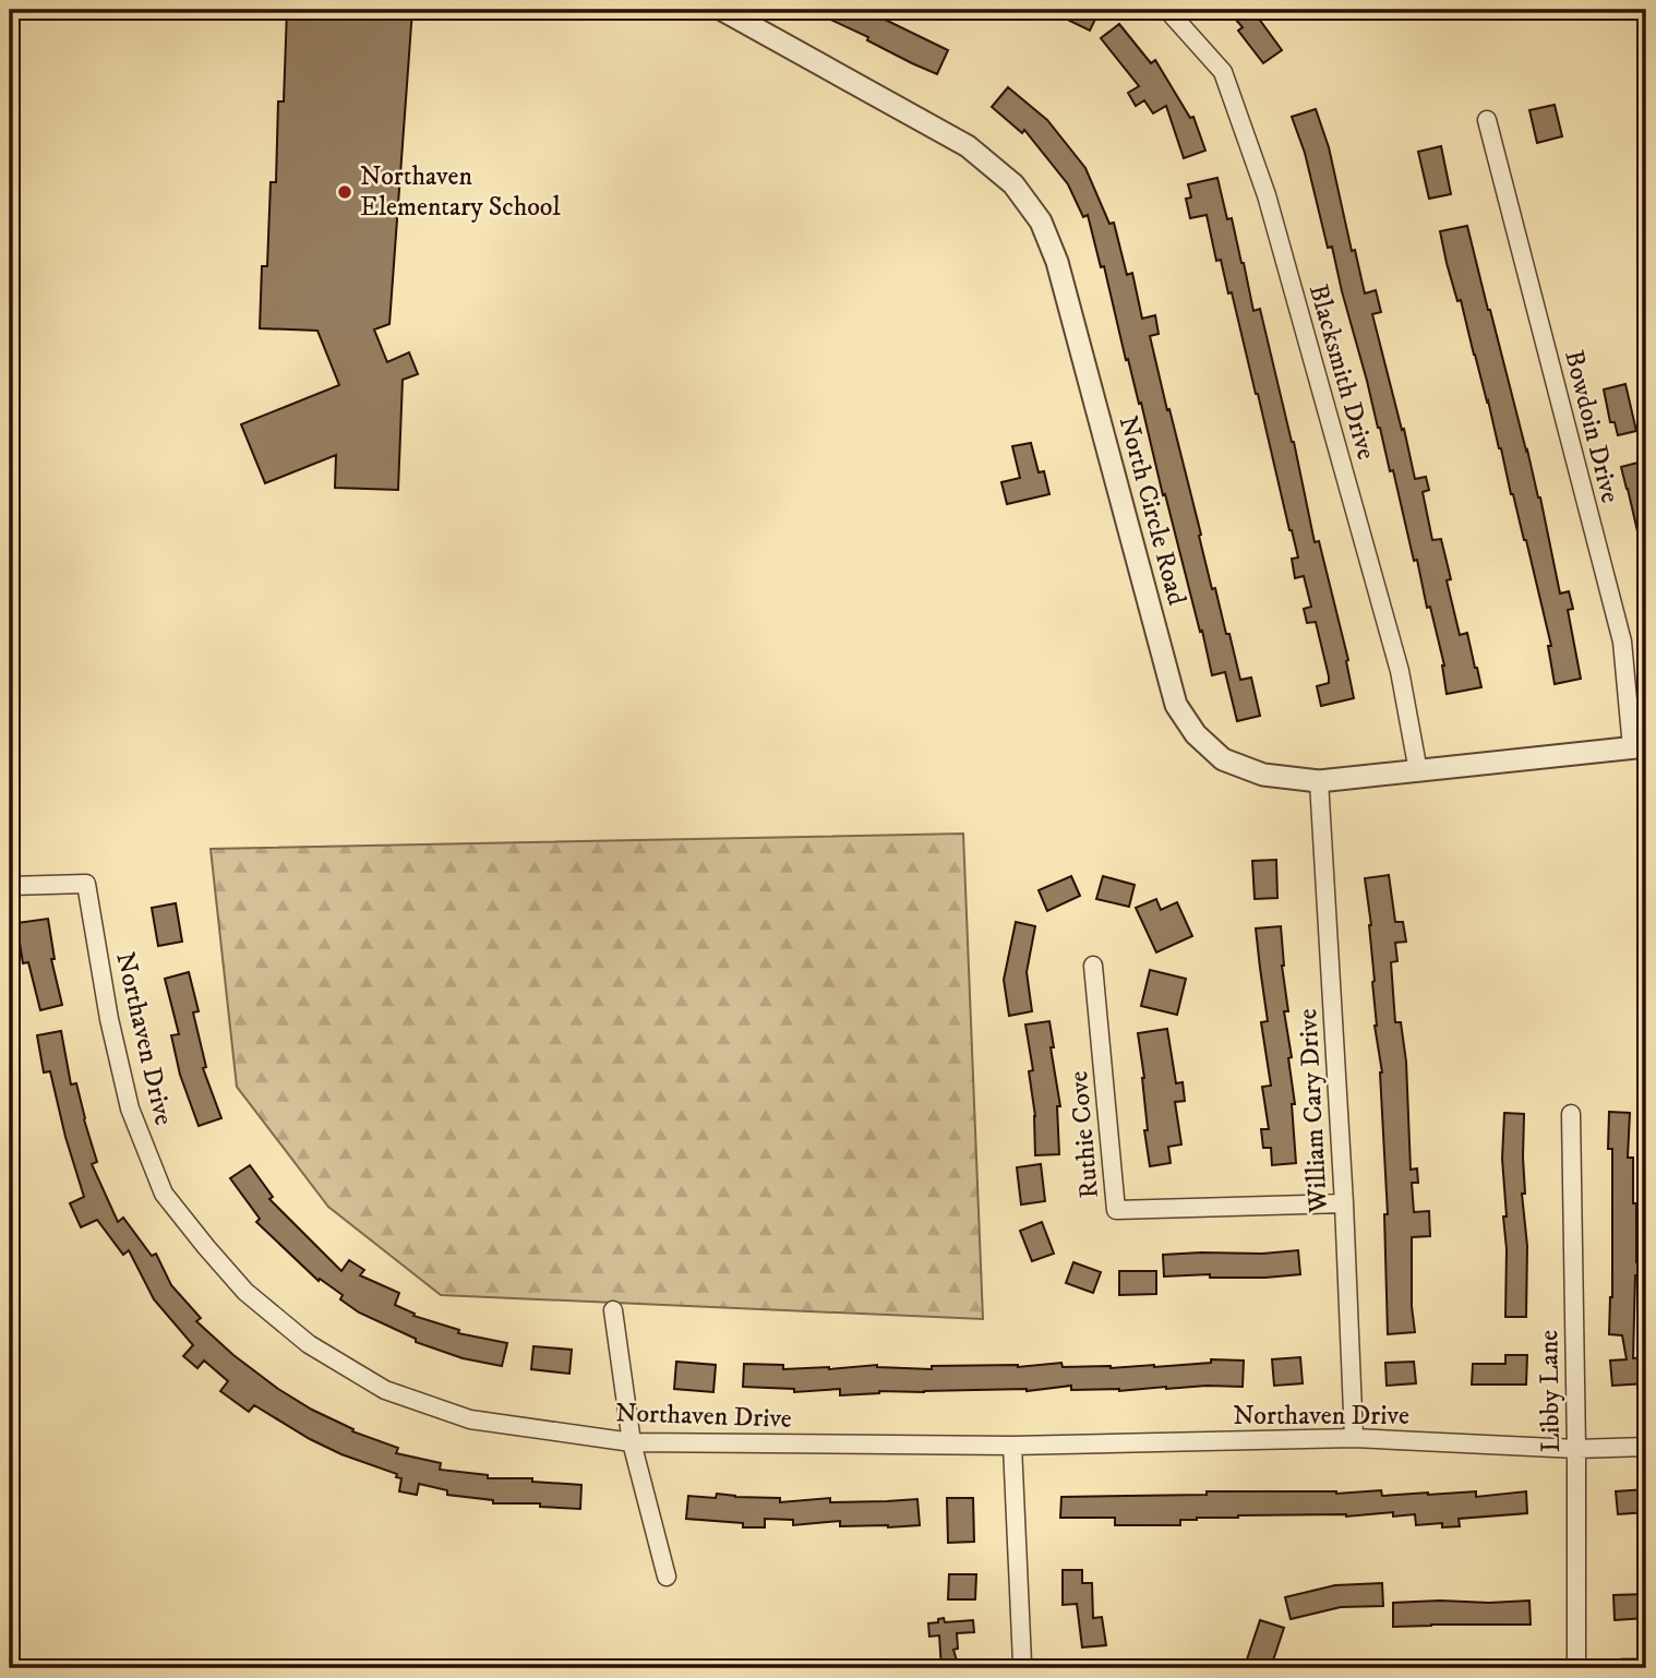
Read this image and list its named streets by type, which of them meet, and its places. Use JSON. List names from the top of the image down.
{
  "streets": {
    "street": [
      "Blacksmith Drive",
      "Bowdoin Drive",
      "North Circle Road",
      "Northaven Drive",
      "William Cary Drive",
      "Ruthie Cove",
      "Libby Lane"
    ]
  },
  "crossings": [
    ["Blacksmith Drive", "North Circle Road"],
    ["Bowdoin Drive", "North Circle Road"],
    ["North Circle Road", "William Cary Drive"],
    ["Northaven Drive", "William Cary Drive"],
    ["Northaven Drive", "Libby Lane"],
    ["William Cary Drive", "Ruthie Cove"]
  ],
  "places": ["Northaven Elementary School"]
}
